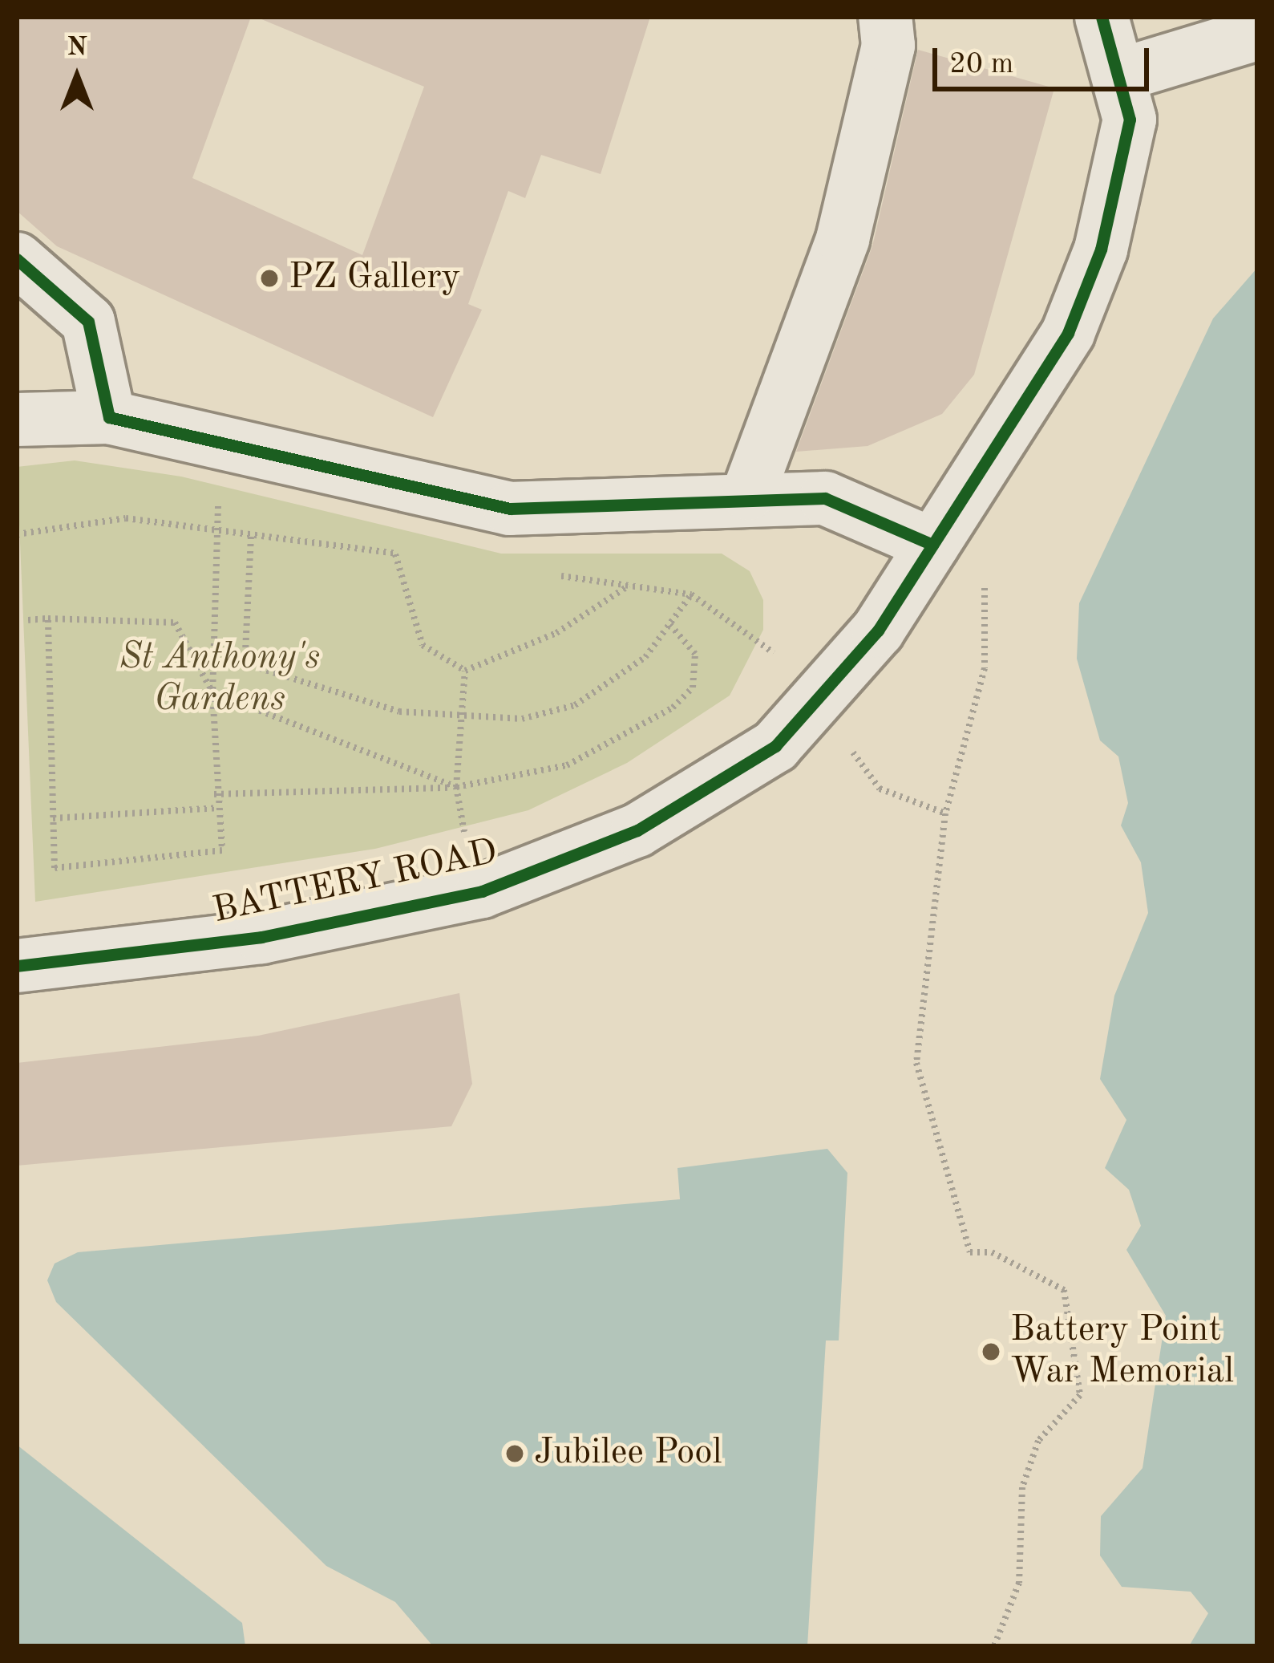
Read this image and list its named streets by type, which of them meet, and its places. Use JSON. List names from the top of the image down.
{
  "streets": {
    "street": ["BATTERY ROAD"]
  },
  "parks": ["St Anthony's Gardens"],
  "places": ["PZ Gallery", "Battery Point War Memorial", "Jubilee Pool"],
  "scale_bar": "20 m",
  "north": "top"
}
